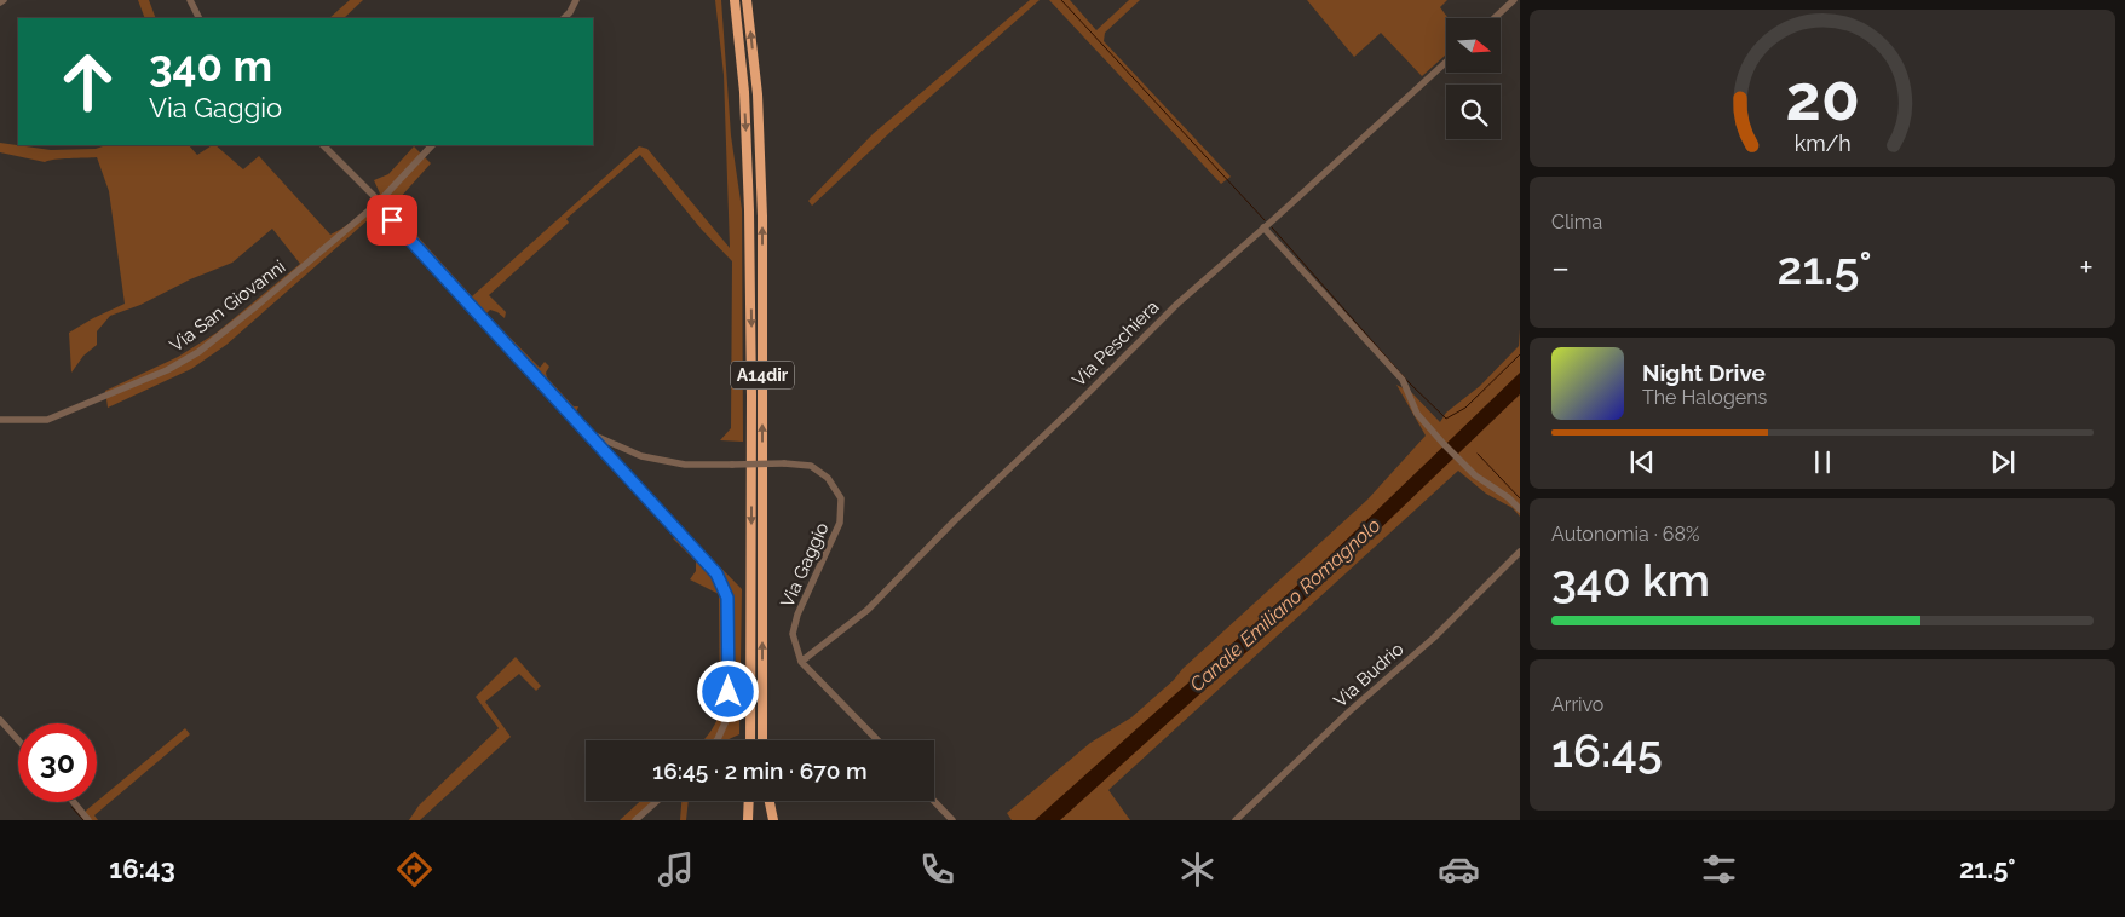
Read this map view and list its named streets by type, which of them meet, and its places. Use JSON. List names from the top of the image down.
{
  "streets": {
    "highway": ["A14dir"],
    "street": [
      "Via San Giovanni",
      "Via Peschiera",
      "Via Gaggio",
      "Via Budrio"
    ]
  },
  "crossings": [
    ["Via Peschiera", "Via Gaggio"]
  ],
  "water": ["Canale Emiliano Romagnolo"],
  "north": "right",
  "page": {
    "turn": ["340 m", "Via Gaggio"],
    "tile": [
      "Clima",
      ["Autonomia · 68%", "340 km"],
      ["Arrivo", "16:45"]
    ],
    "heat": ["−", "21.5°", "+"],
    "song": ["Night Drive", "The Halogens"],
    "limit": "30",
    "trip": "16:45 · 2 min · 670 m",
    "tabs": ["16:43", "21.5°"],
    "gauge": ["20", "km/h"]
  }
}
